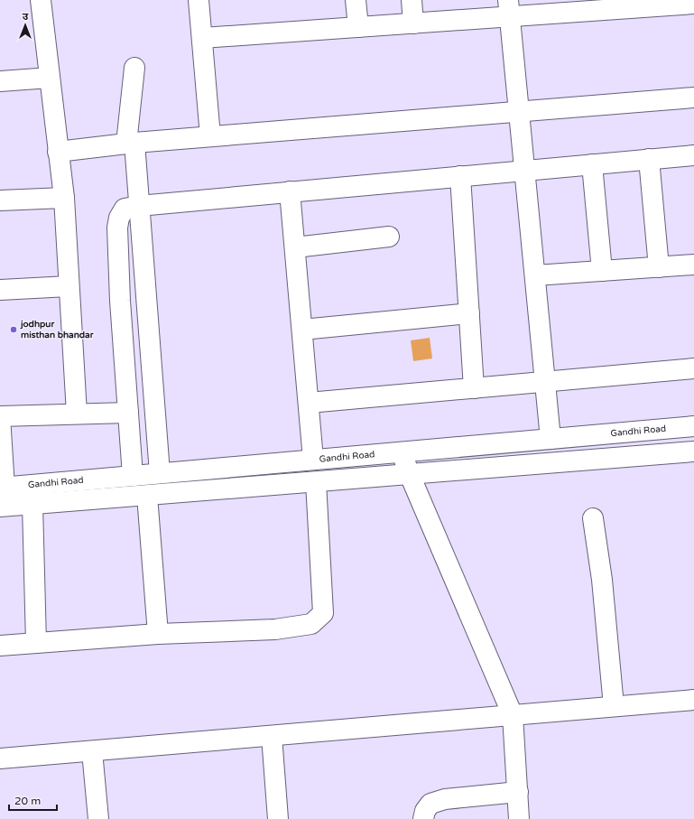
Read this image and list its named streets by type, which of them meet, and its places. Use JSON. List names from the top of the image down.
{
  "streets": {
    "street": ["Gandhi Road"]
  },
  "places": ["jodhpur misthan bhandar"],
  "scale_bar": "20 m",
  "north": "top"
}
